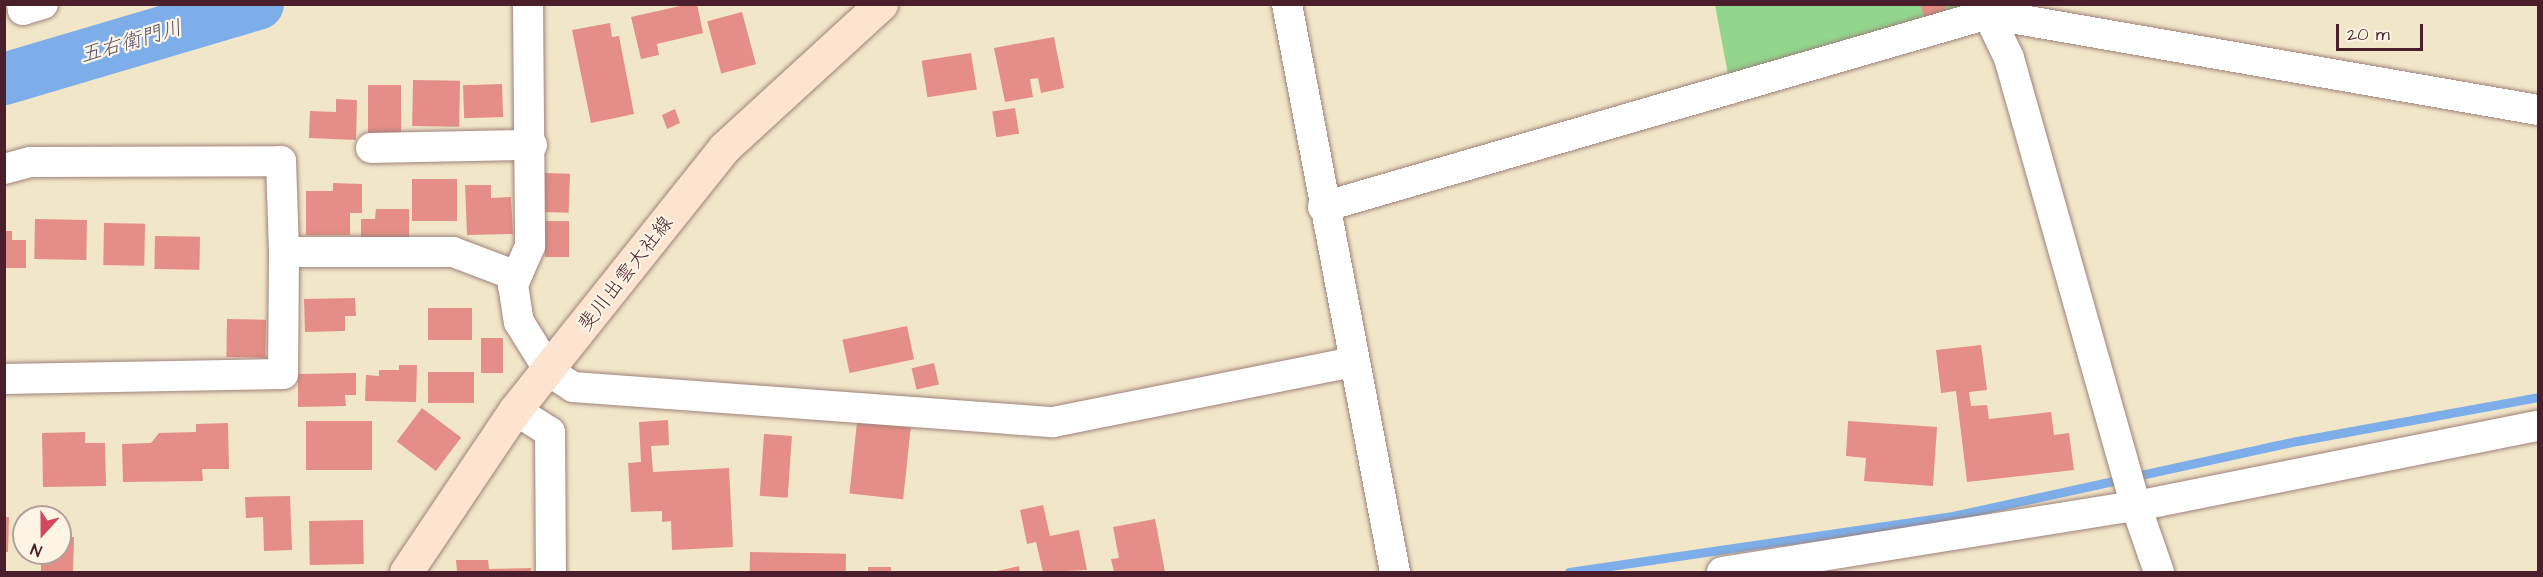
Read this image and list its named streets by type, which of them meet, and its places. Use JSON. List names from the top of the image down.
{
  "streets": {
    "main road": ["斐川出雲大社線"]
  },
  "water": ["五右衛門川"],
  "scale_bar": "20 m",
  "north": "bottom"
}
